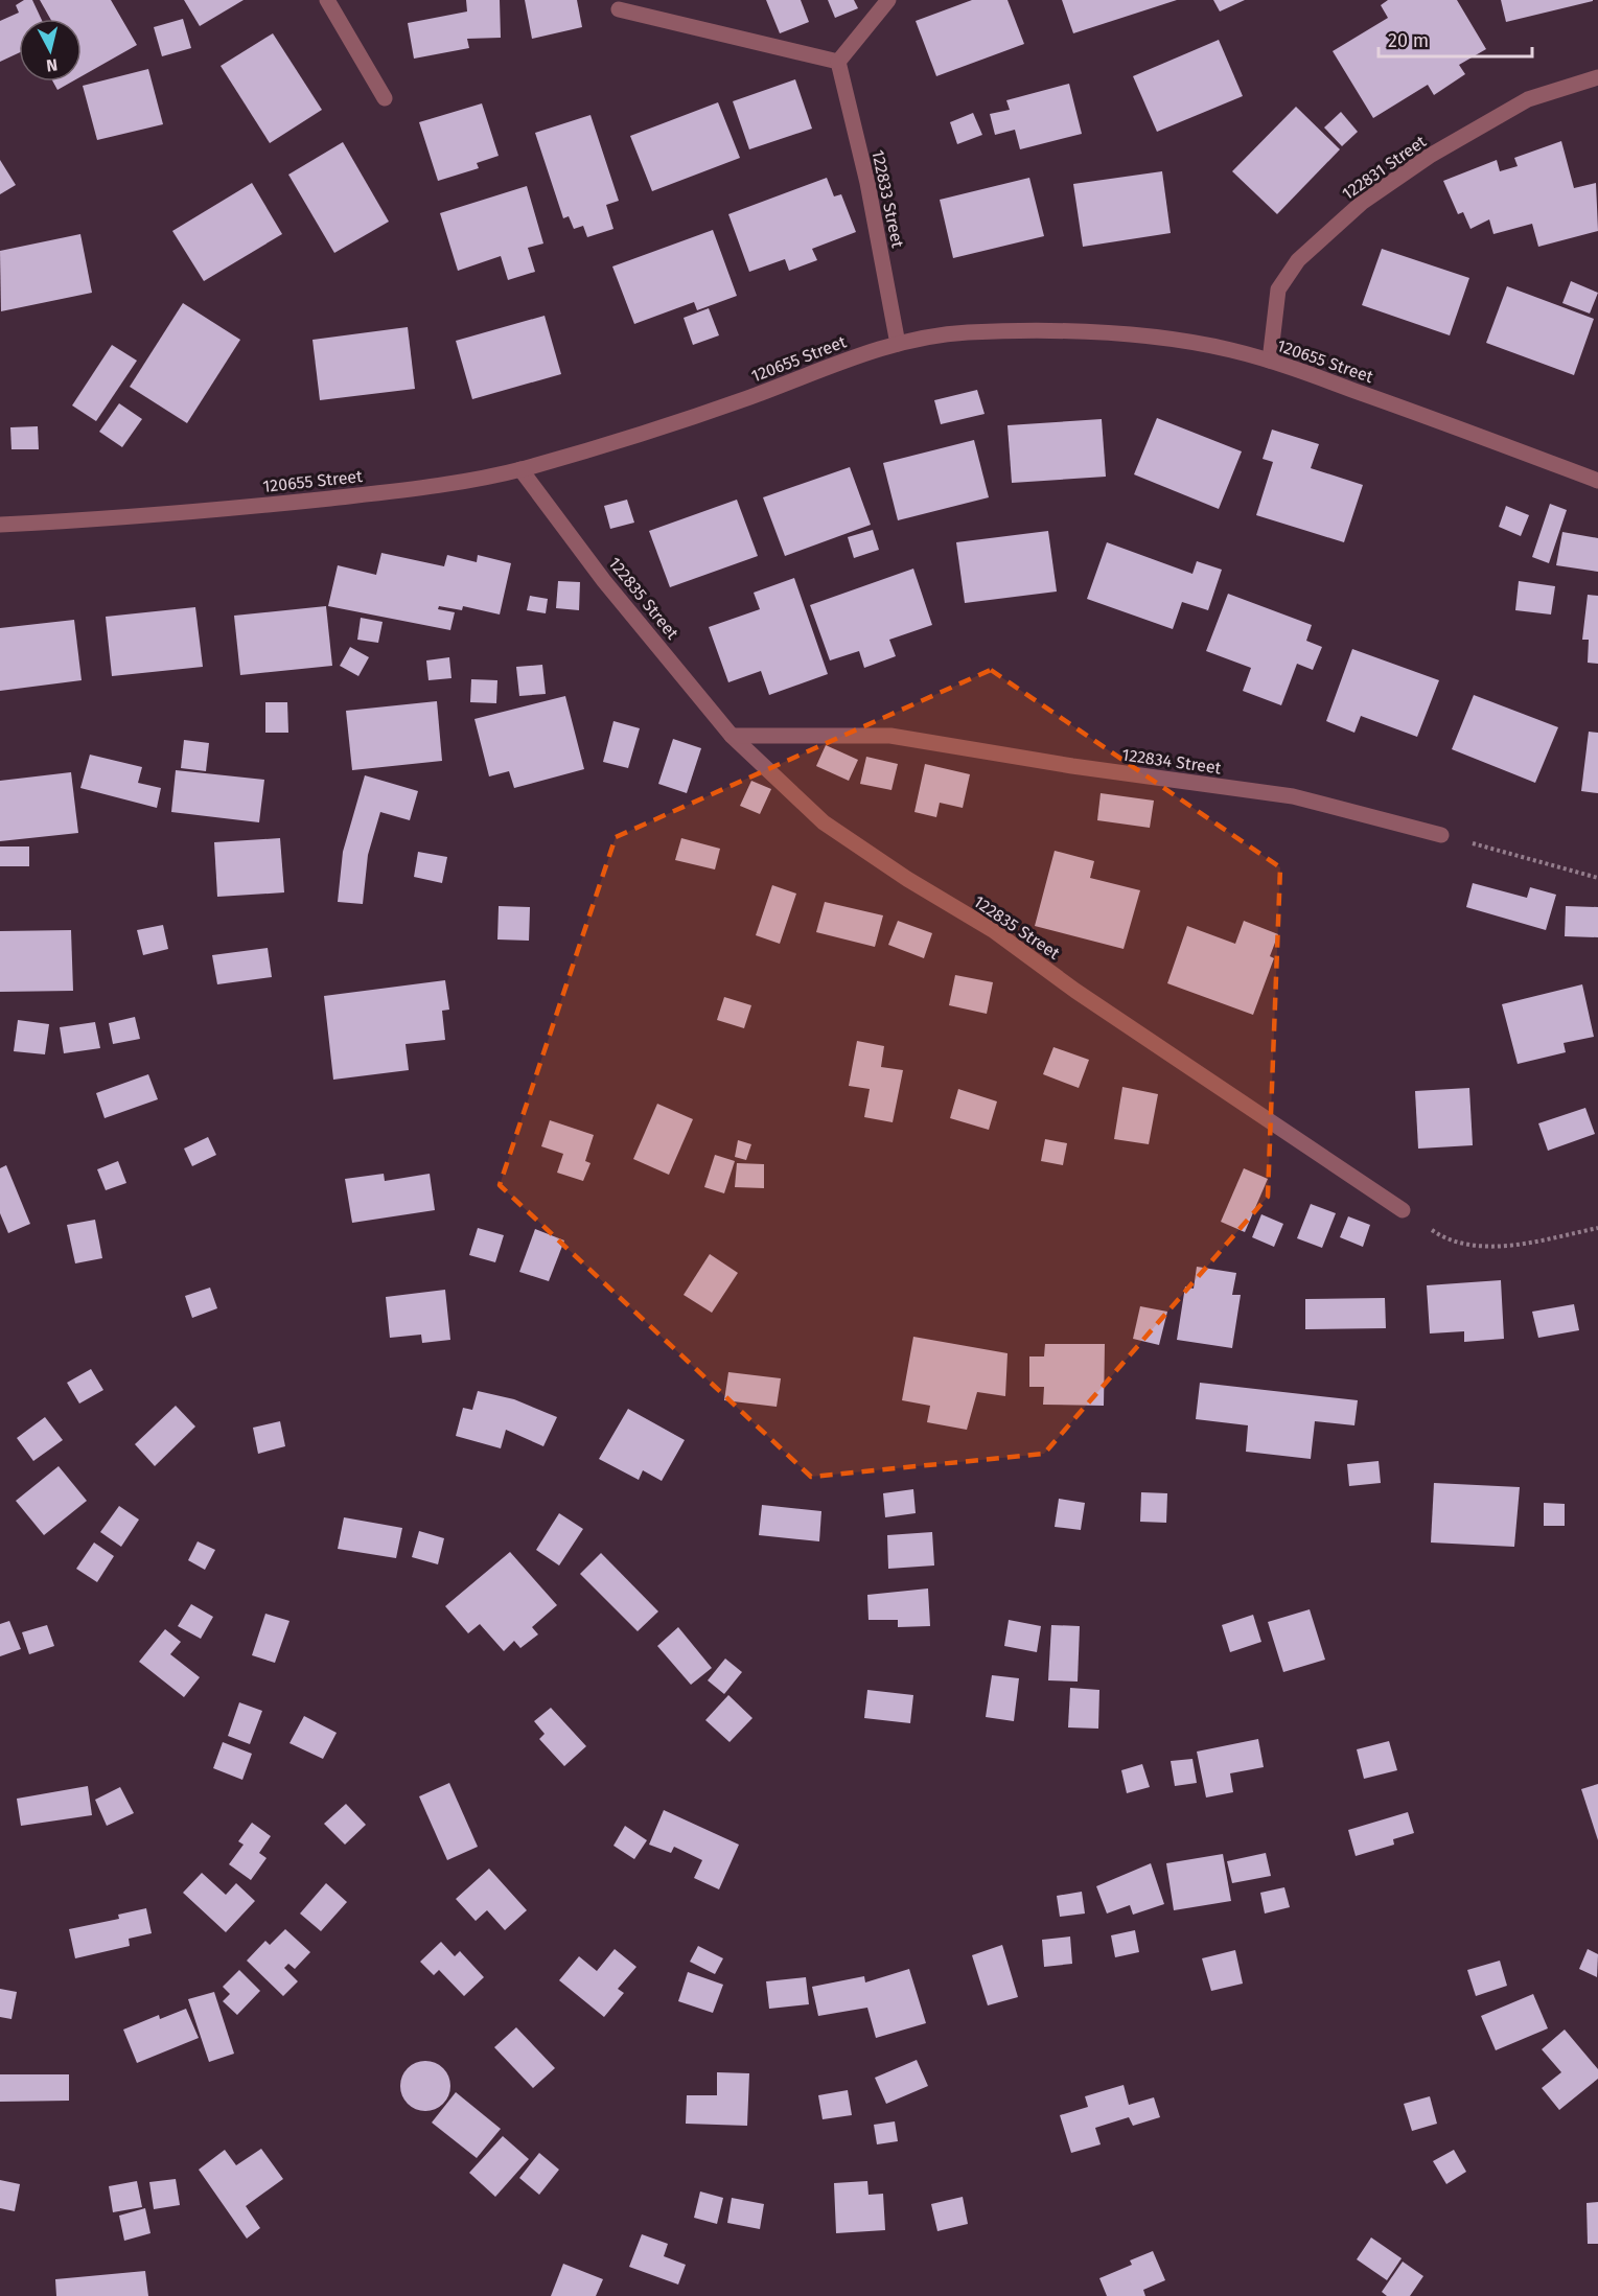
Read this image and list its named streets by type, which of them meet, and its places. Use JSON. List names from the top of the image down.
{
  "streets": {
    "street": [
      "122831 Street",
      "122833 Street",
      "120655 Street",
      "122835 Street",
      "122834 Street"
    ]
  },
  "crossings": [
    ["122831 Street", "120655 Street"],
    ["122833 Street", "120655 Street"],
    ["120655 Street", "122835 Street"],
    ["122835 Street", "122834 Street"]
  ],
  "scale_bar": "20 m",
  "north": "bottom"
}
